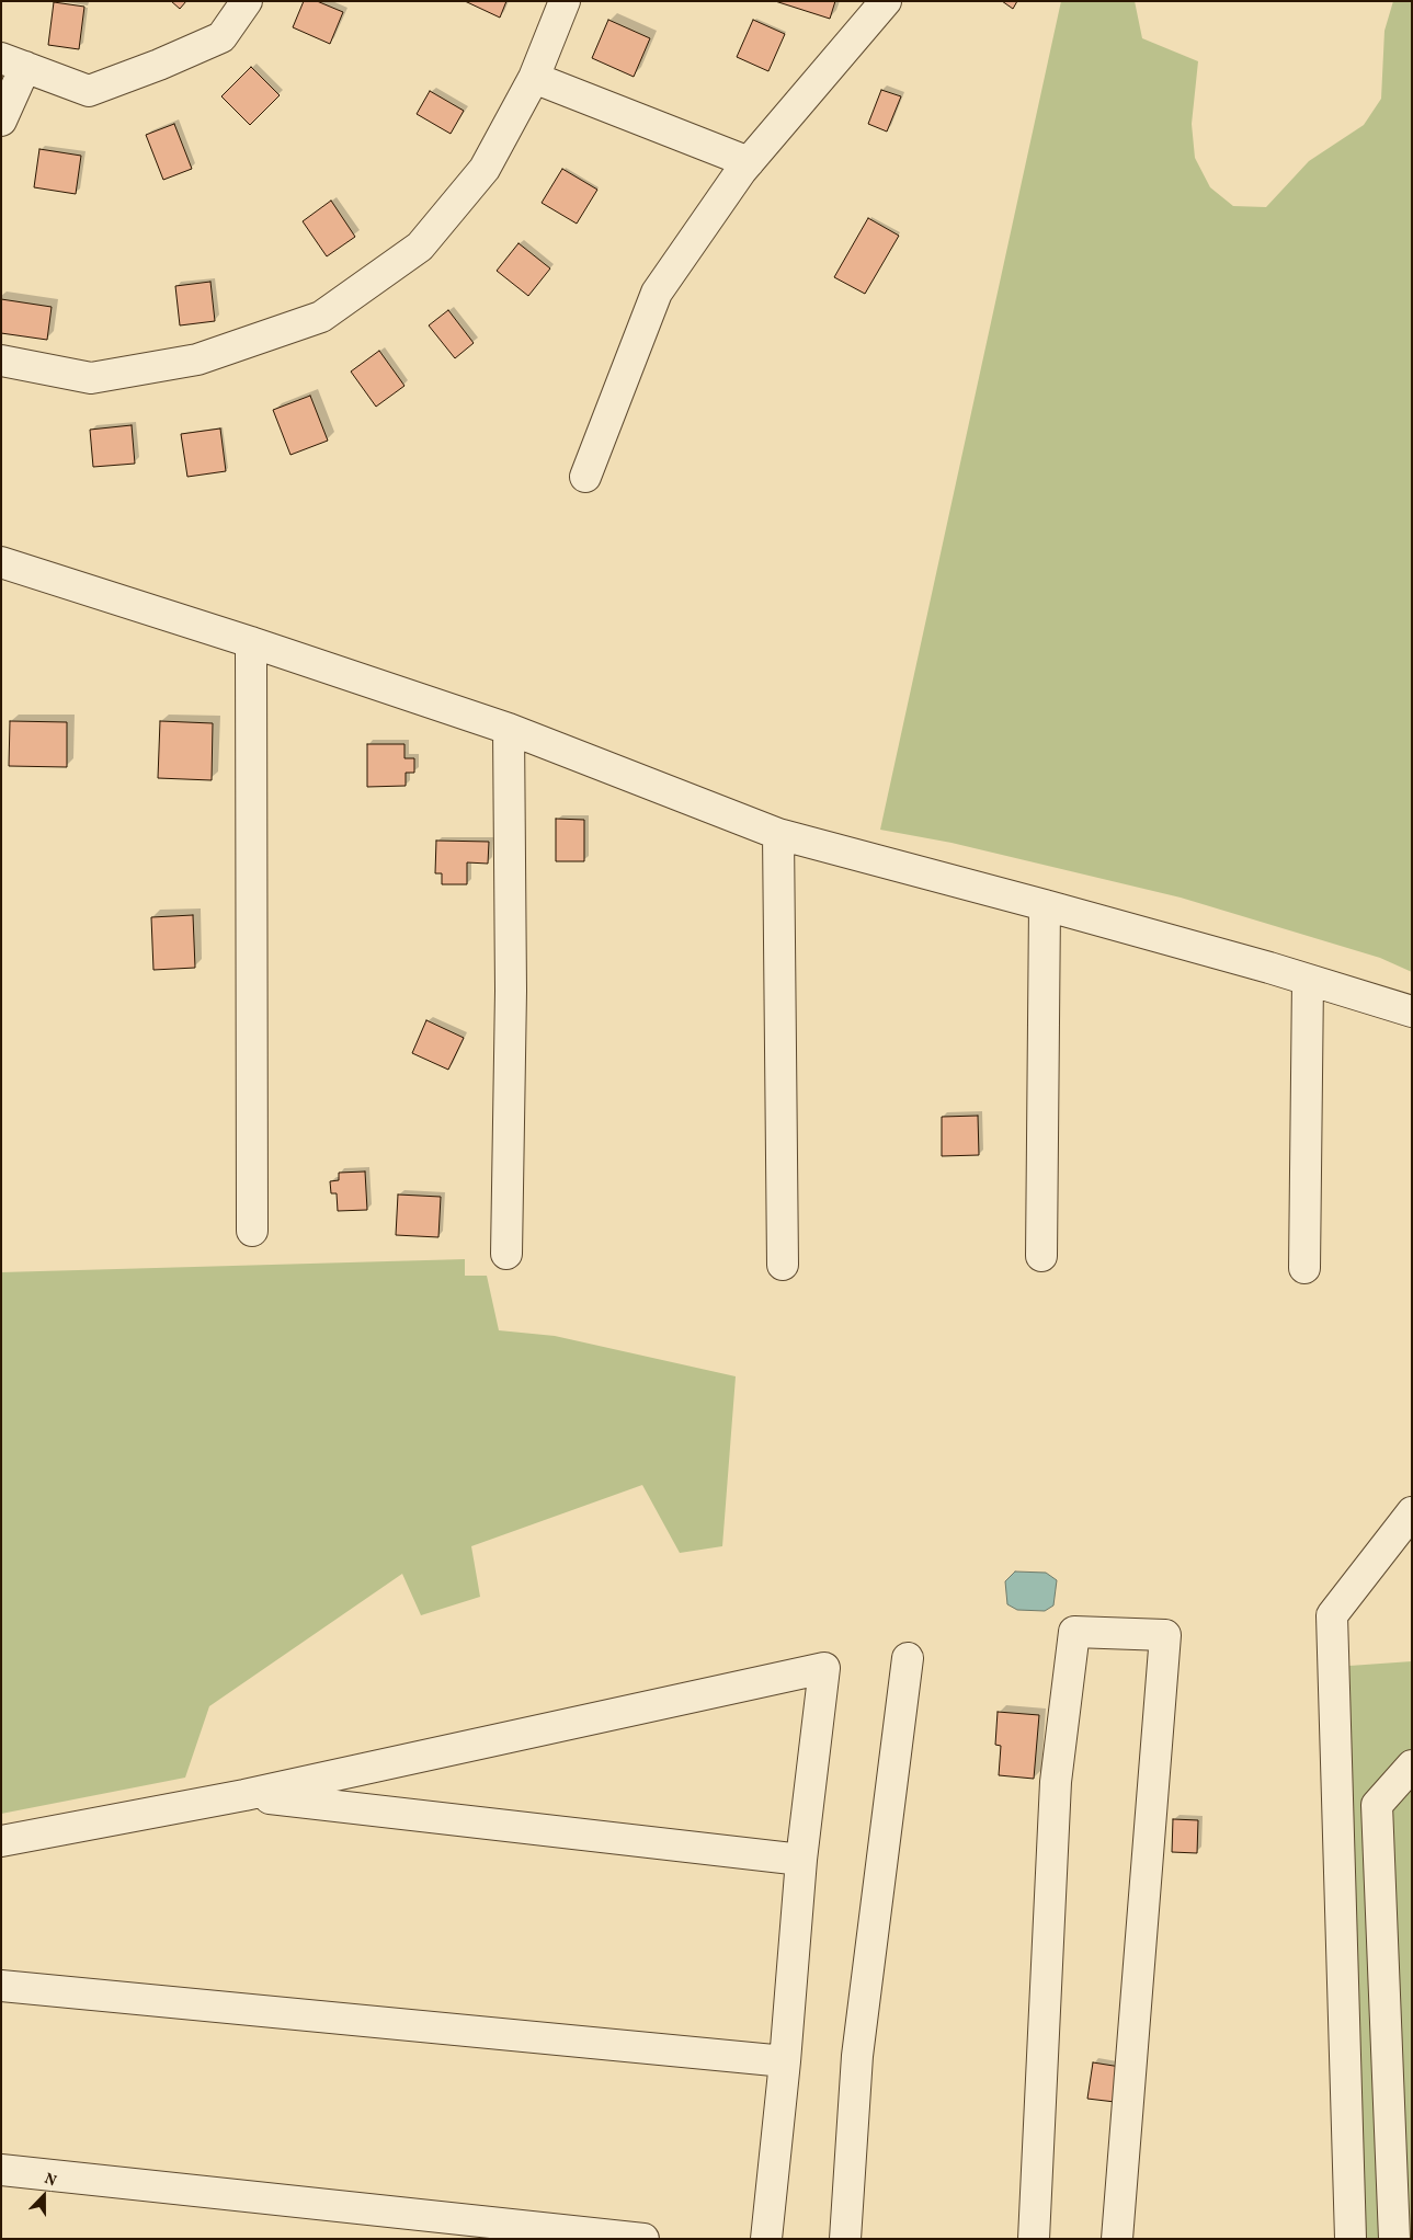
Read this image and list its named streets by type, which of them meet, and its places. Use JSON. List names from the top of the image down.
{
  "north": "top"
}
